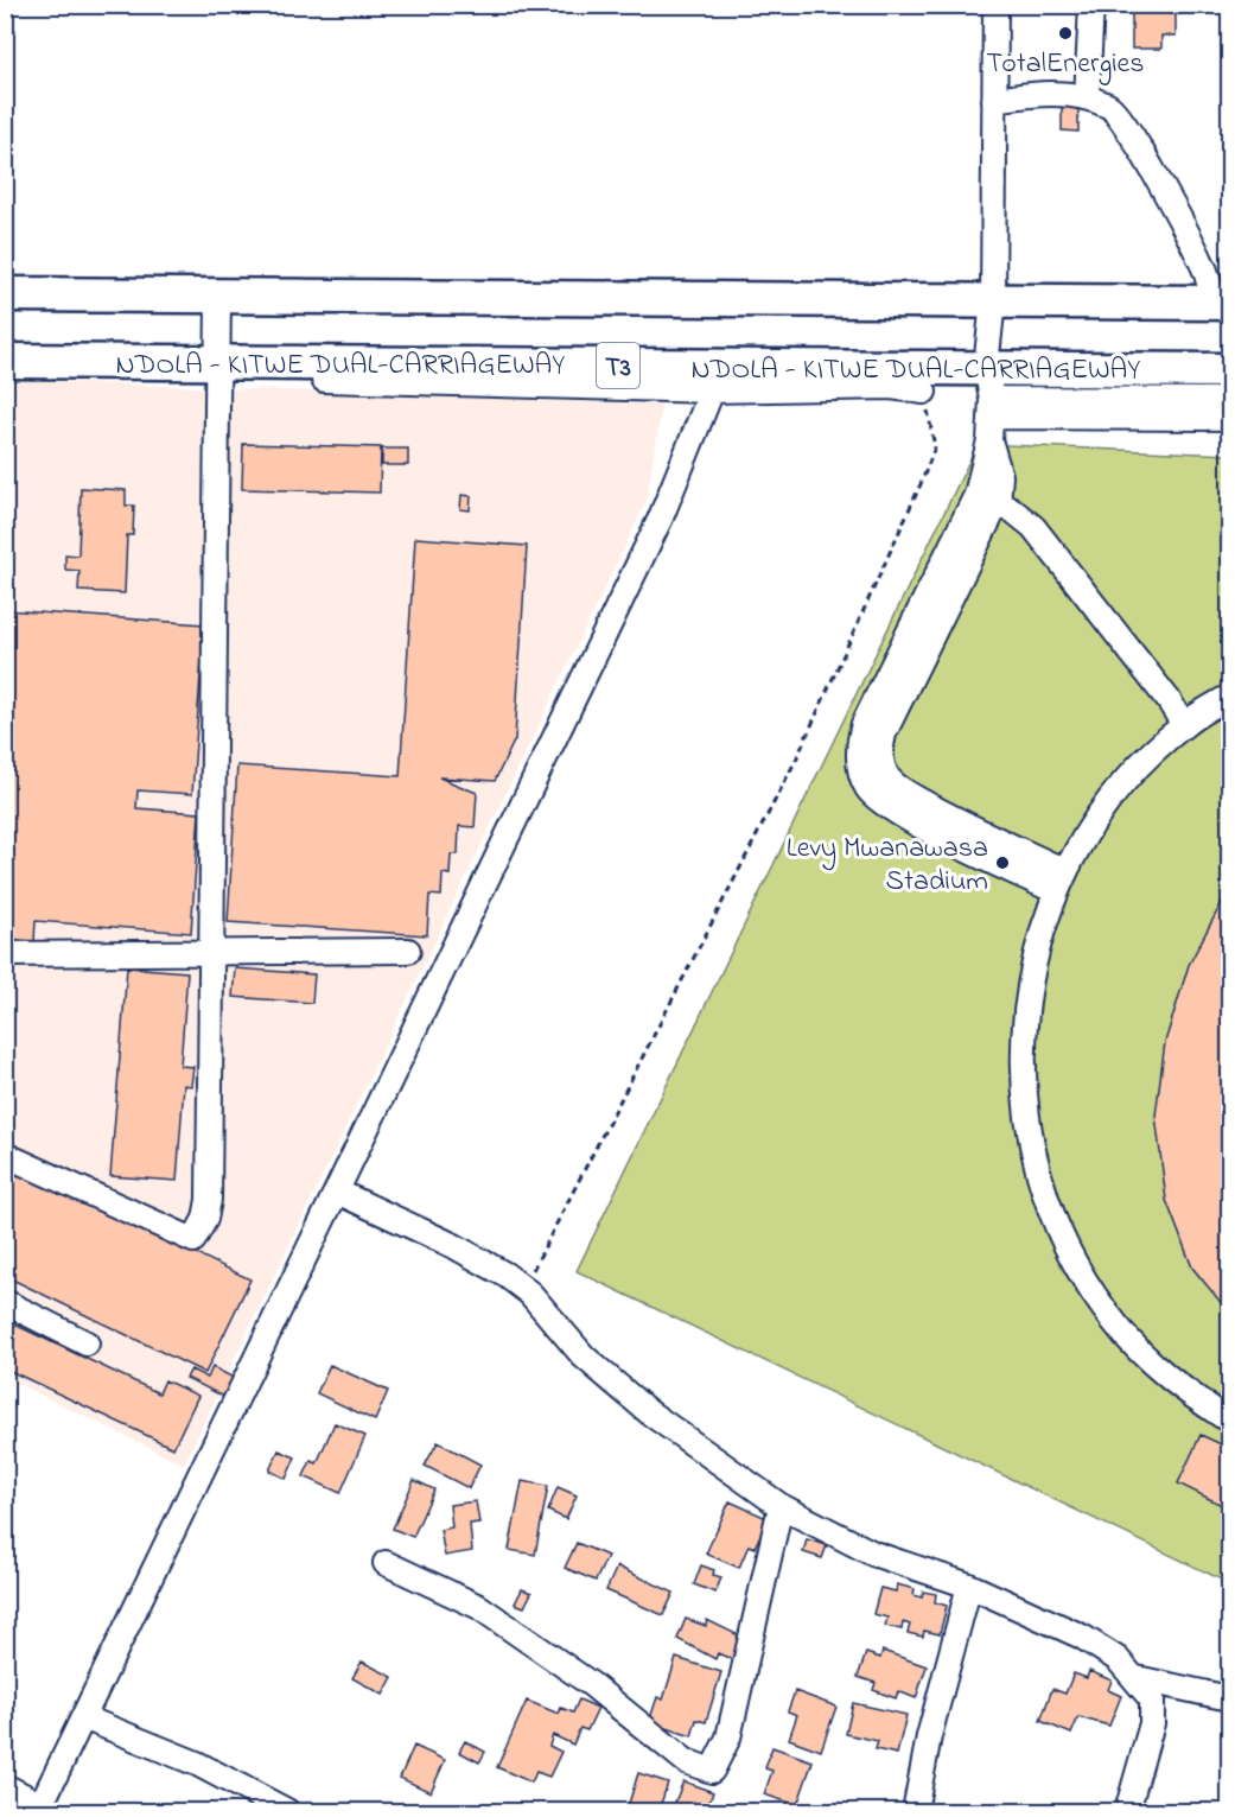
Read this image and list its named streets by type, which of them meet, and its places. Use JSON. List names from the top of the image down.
{
  "streets": {
    "highway": ["NDOLA - KITWE DUAL-CARRIAGEWAY", "T3"]
  },
  "places": ["TotalEnergies", "Levy Mwanawasa Stadium"]
}
